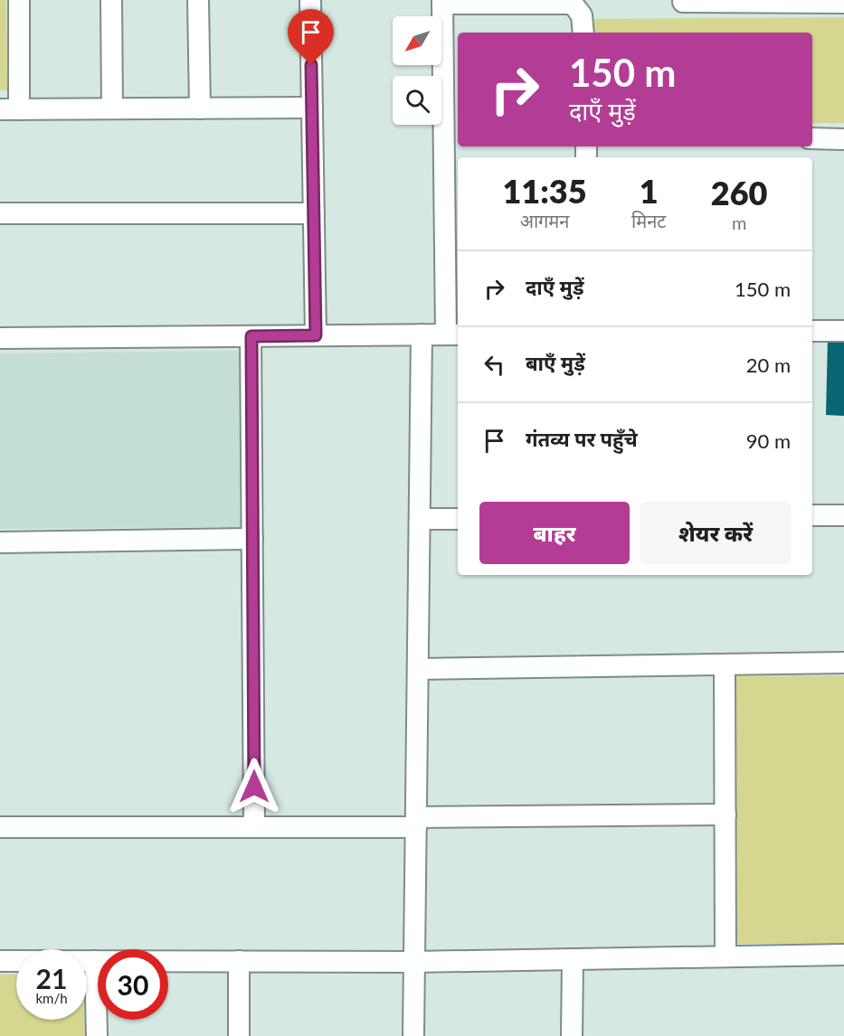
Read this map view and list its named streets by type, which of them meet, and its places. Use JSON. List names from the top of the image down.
{
  "north": "bottom left",
  "page": {
    "turn": ["150 m", "दाएँ मुड़ें"],
    "eta": [
      "11:35",
      "आगमन",
      "1",
      "मिनट",
      "260",
      "m"
    ],
    "list": [
      {
        "name": "दाएँ मुड़ें",
        "value": "150 m"
      },
      {
        "name": "बाएँ मुड़ें",
        "value": "20 m"
      },
      {
        "name": "गंतव्य पर पहुँचे",
        "value": "90 m"
      }
    ],
    "buttons": ["बाहर", "शेयर करें"],
    "speed": "21 km/h",
    "limit": "30"
  }
}
